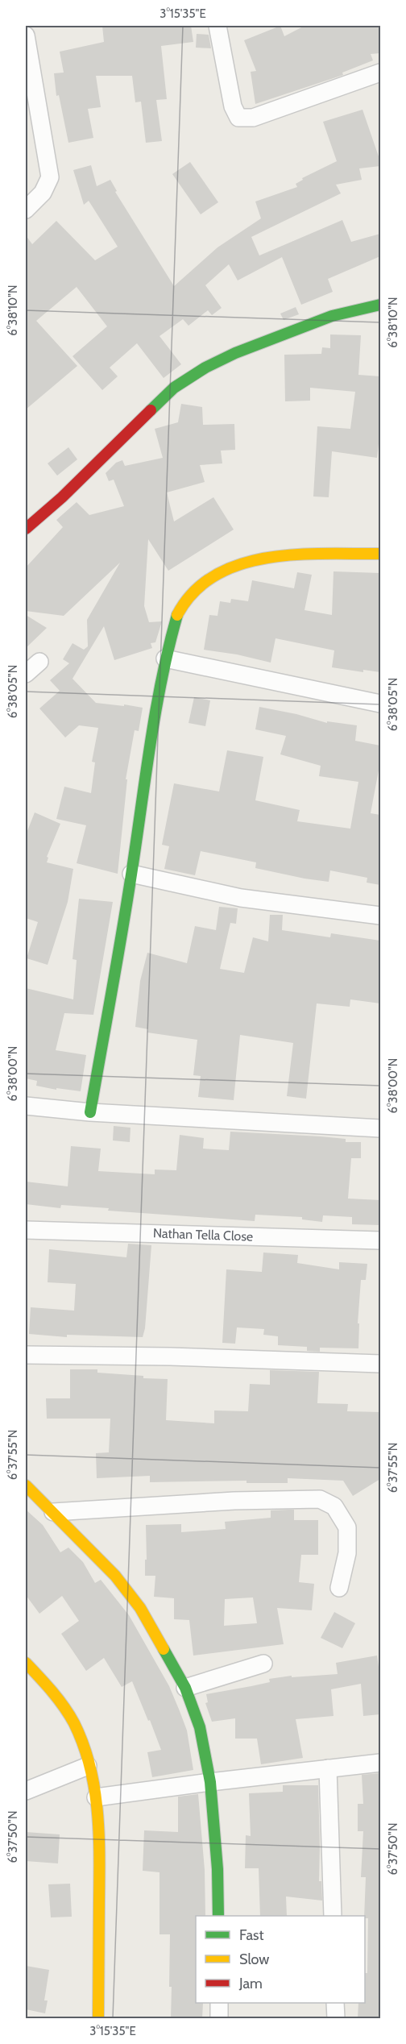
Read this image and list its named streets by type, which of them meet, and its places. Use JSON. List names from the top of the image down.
{
  "streets": {
    "street": ["Nathan Tella Close"]
  },
  "legend": ["Fast", "Slow", "Jam"],
  "coordinates": [
    "3°15'35\"E",
    "6°38'10\"N",
    "6°38'05\"N",
    "6°38'00\"N",
    "6°37'55\"N",
    "6°37'50\"N"
  ]
}
